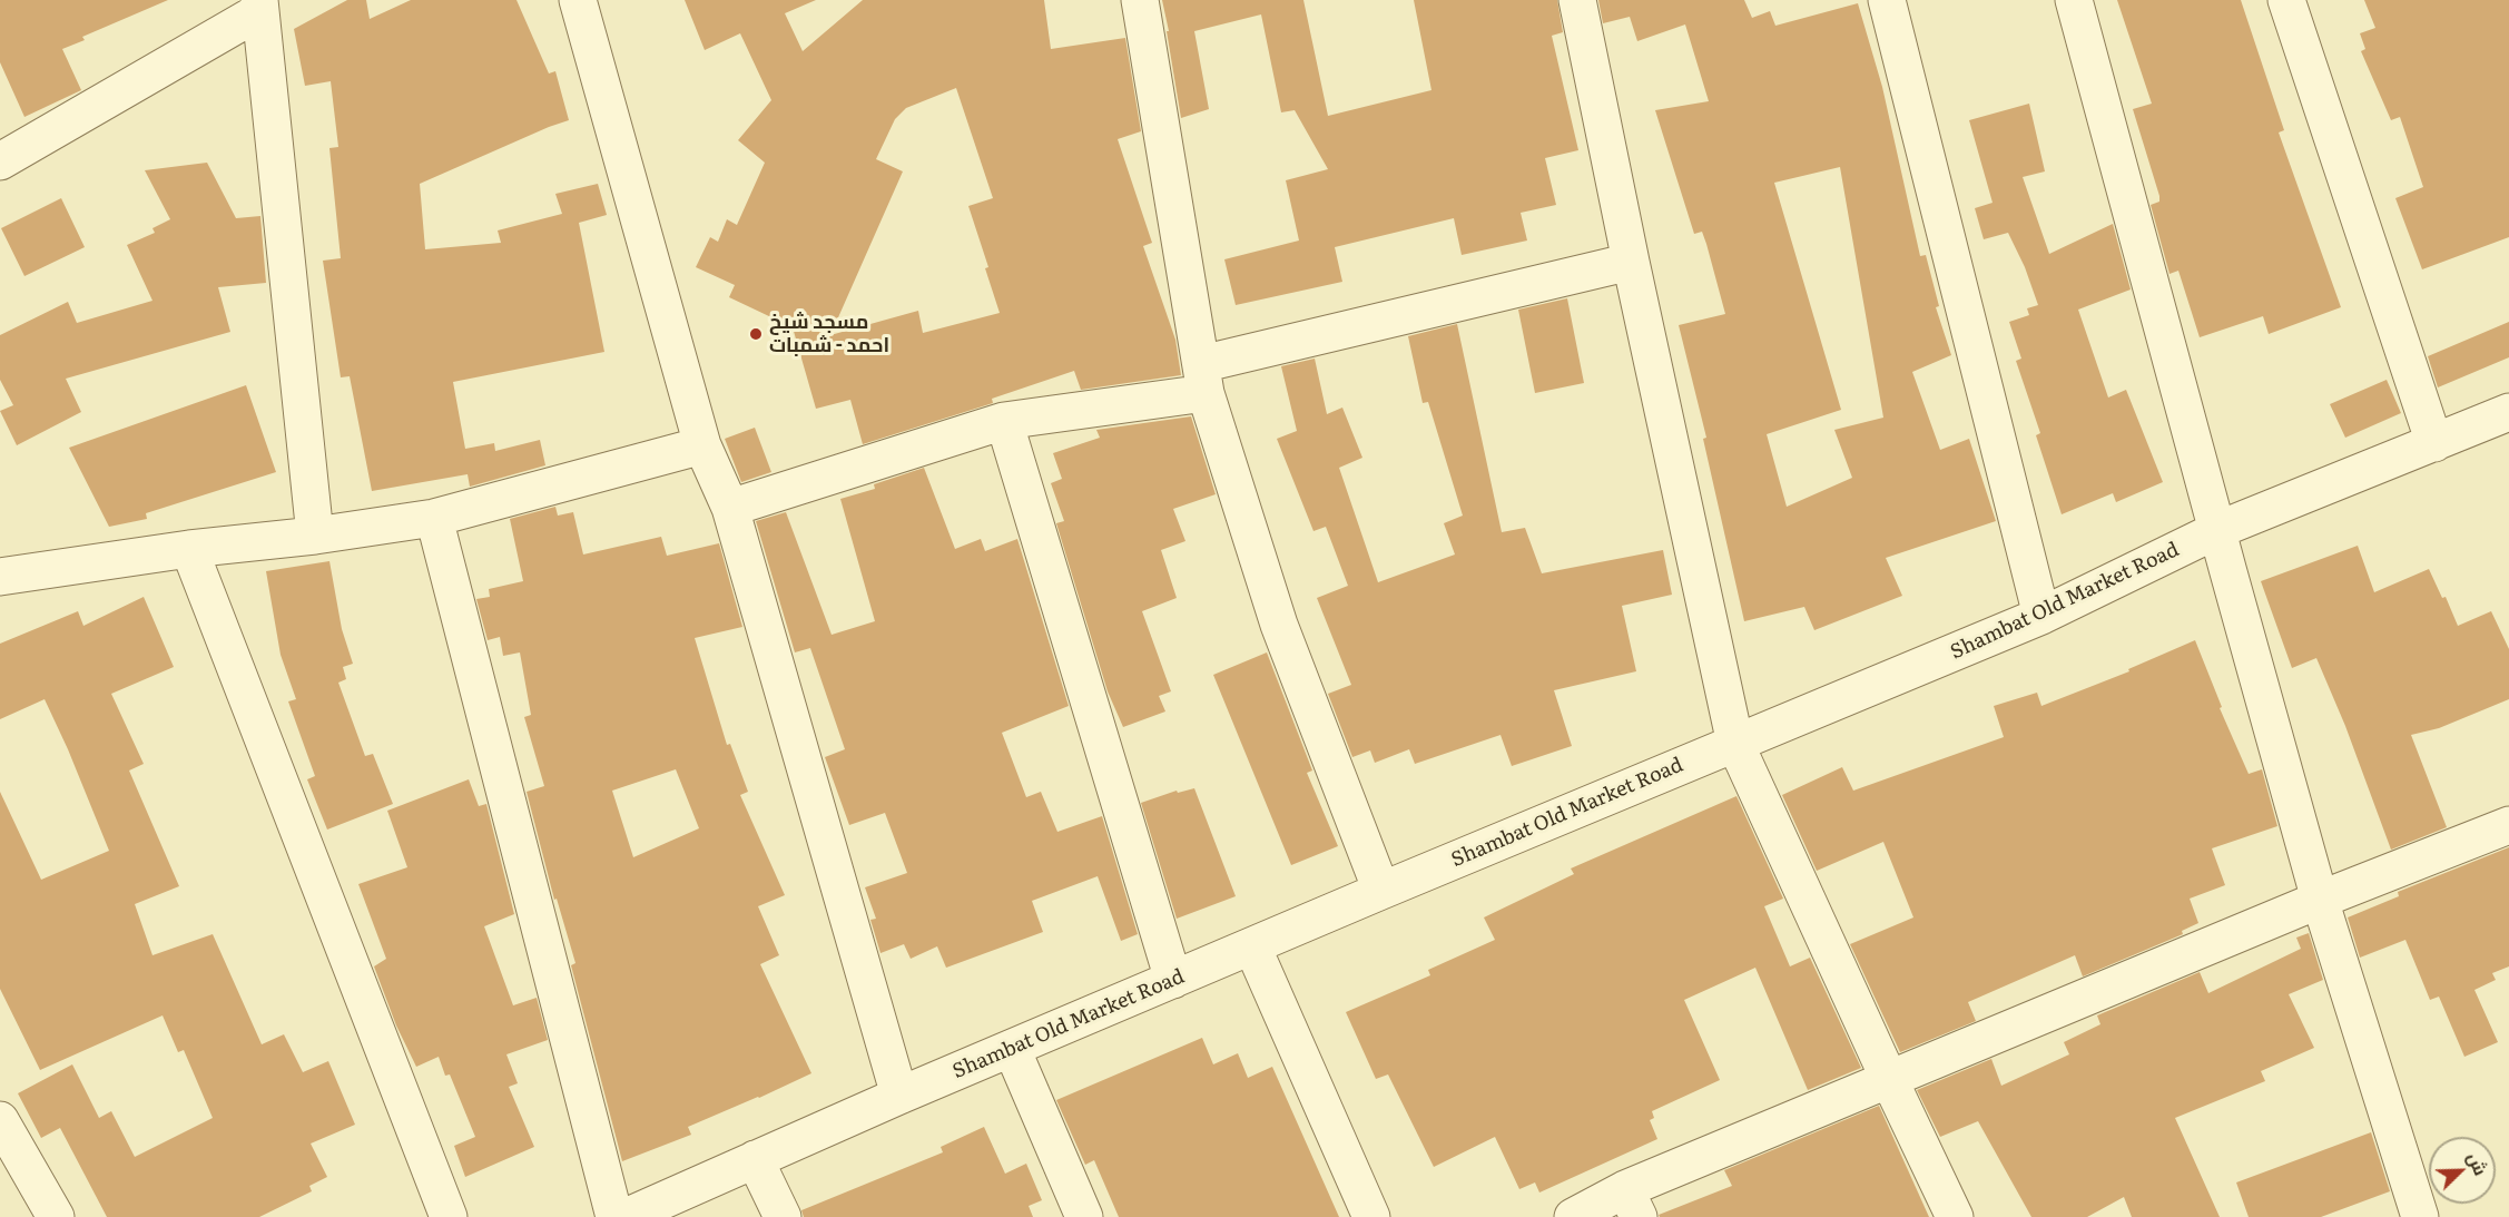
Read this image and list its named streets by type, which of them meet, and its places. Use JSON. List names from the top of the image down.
{
  "streets": {
    "street": ["Shambat Old Market Road"]
  },
  "places": ["مسجد شيخ احمد - شمبات"],
  "north": "top right"
}
